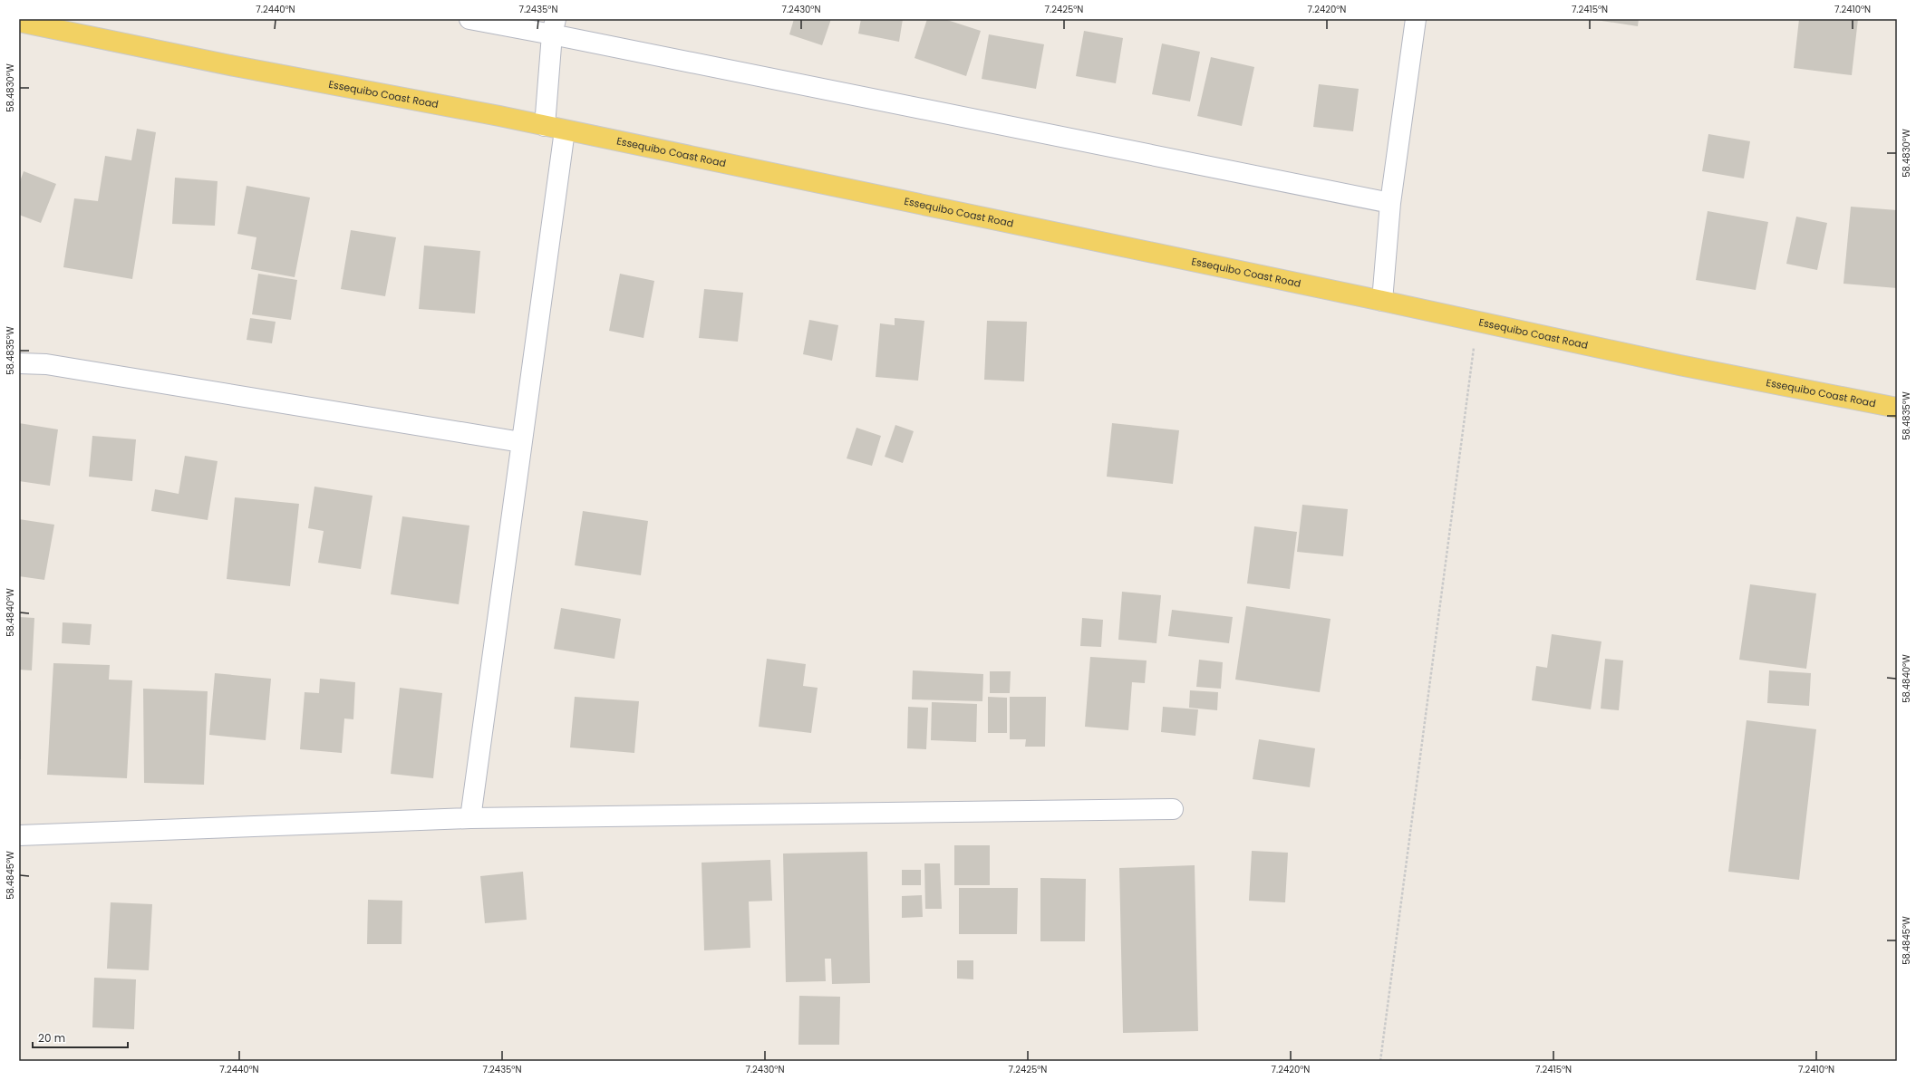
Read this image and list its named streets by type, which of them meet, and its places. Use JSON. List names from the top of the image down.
{
  "streets": {
    "main road": ["Essequibo Coast Road"]
  },
  "scale_bar": "20 m",
  "coordinates": [
    "7.2440°N",
    "7.2435°N",
    "7.2430°N",
    "7.2425°N",
    "7.2420°N",
    "7.2415°N",
    "7.2410°N",
    "58.4830°W",
    "58.4835°W",
    "58.4840°W",
    "58.4845°W"
  ]
}
